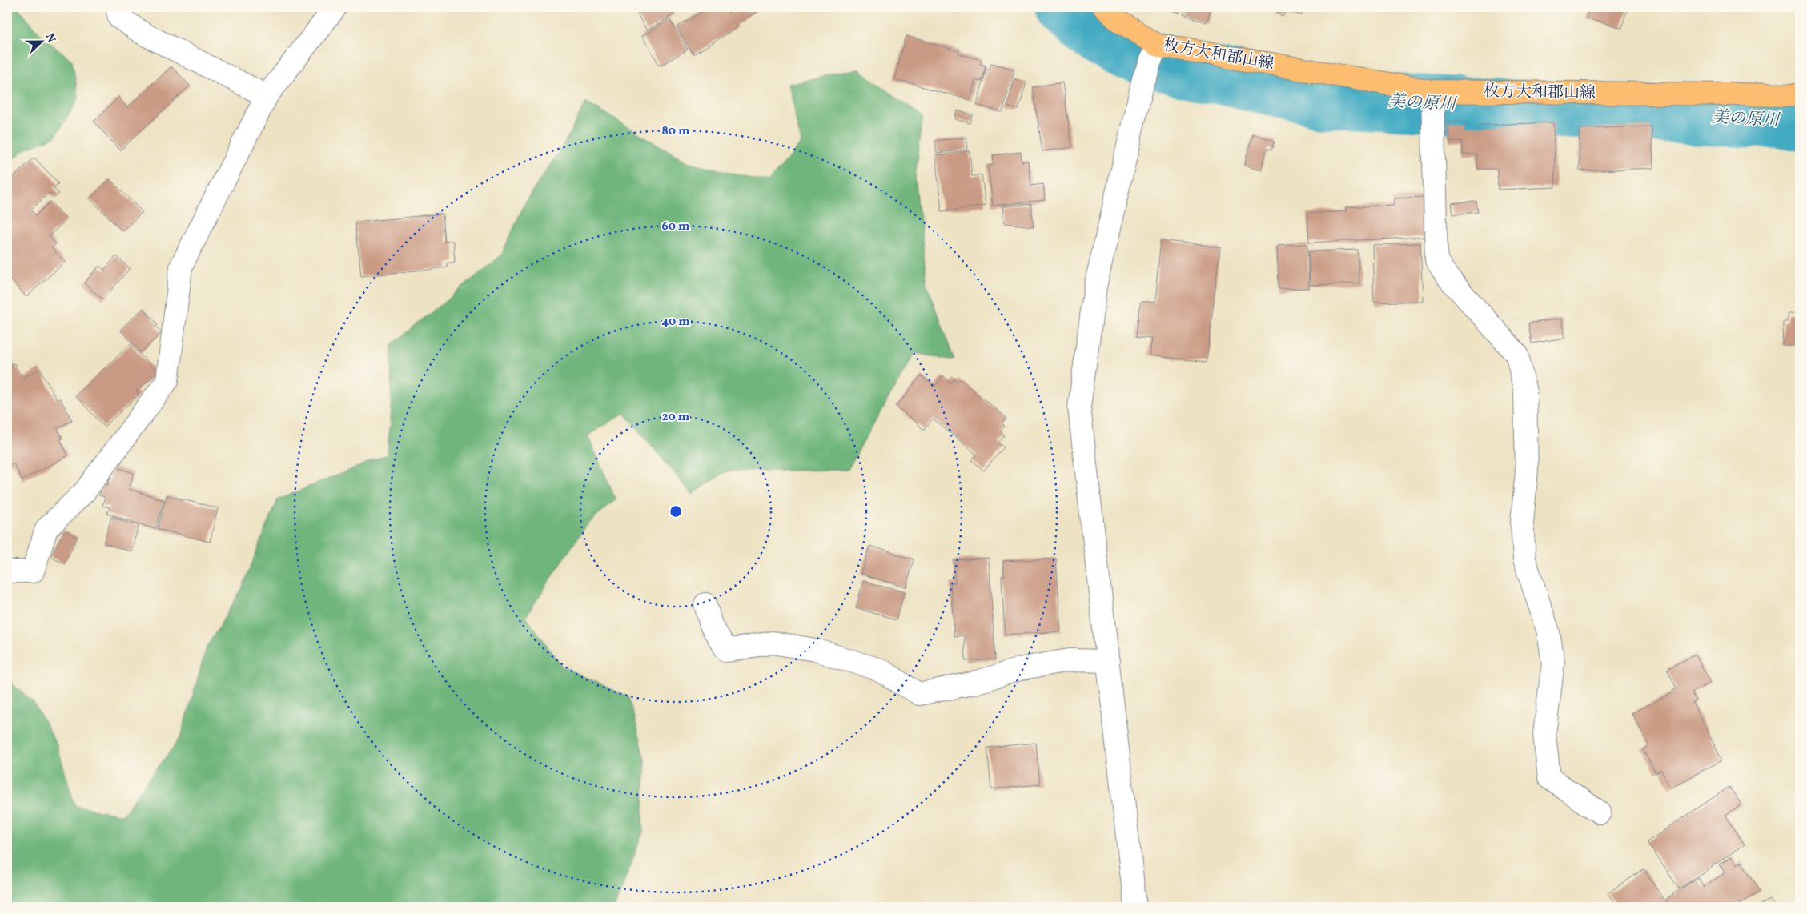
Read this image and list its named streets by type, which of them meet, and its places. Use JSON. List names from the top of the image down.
{
  "streets": {
    "main road": ["枚方大和郡山線"]
  },
  "water": ["美の原川"],
  "north": "right",
  "rings": [
    "80 m",
    "60 m",
    "40 m",
    "20 m"
  ]
}
